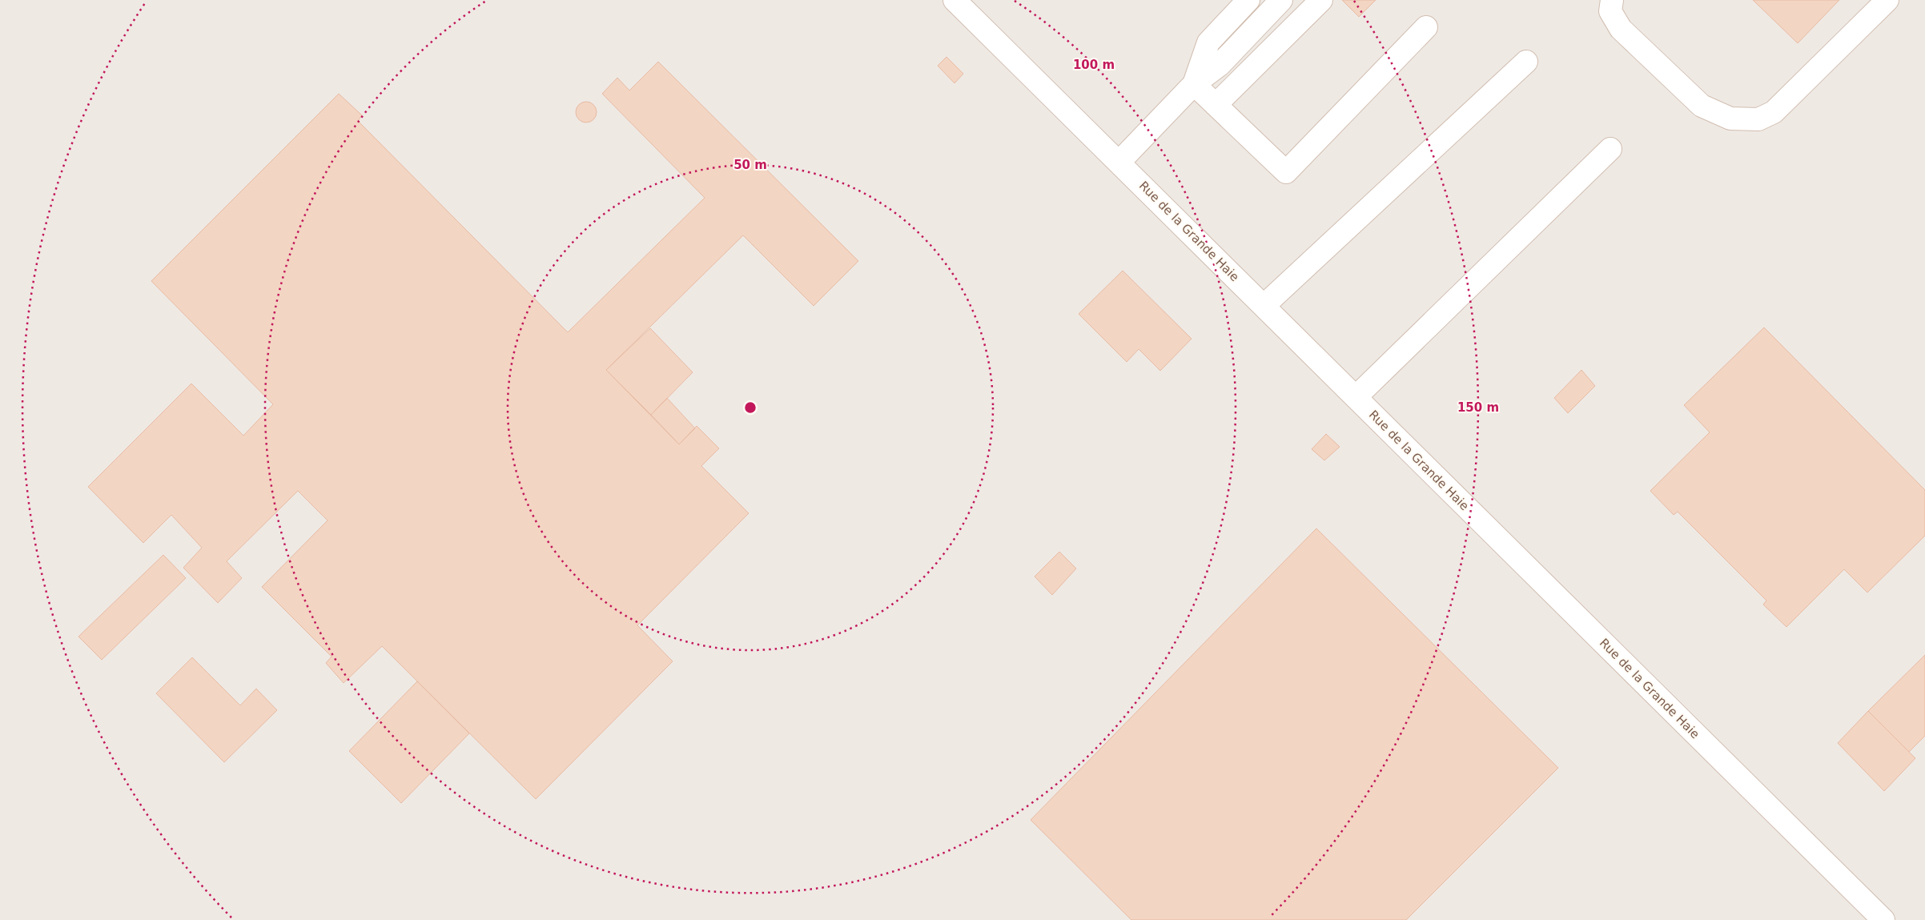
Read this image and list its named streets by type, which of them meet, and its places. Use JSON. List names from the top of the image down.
{
  "streets": {
    "street": ["Rue de la Grande Haie"]
  },
  "rings": ["100 m", "50 m", "150 m"]
}
